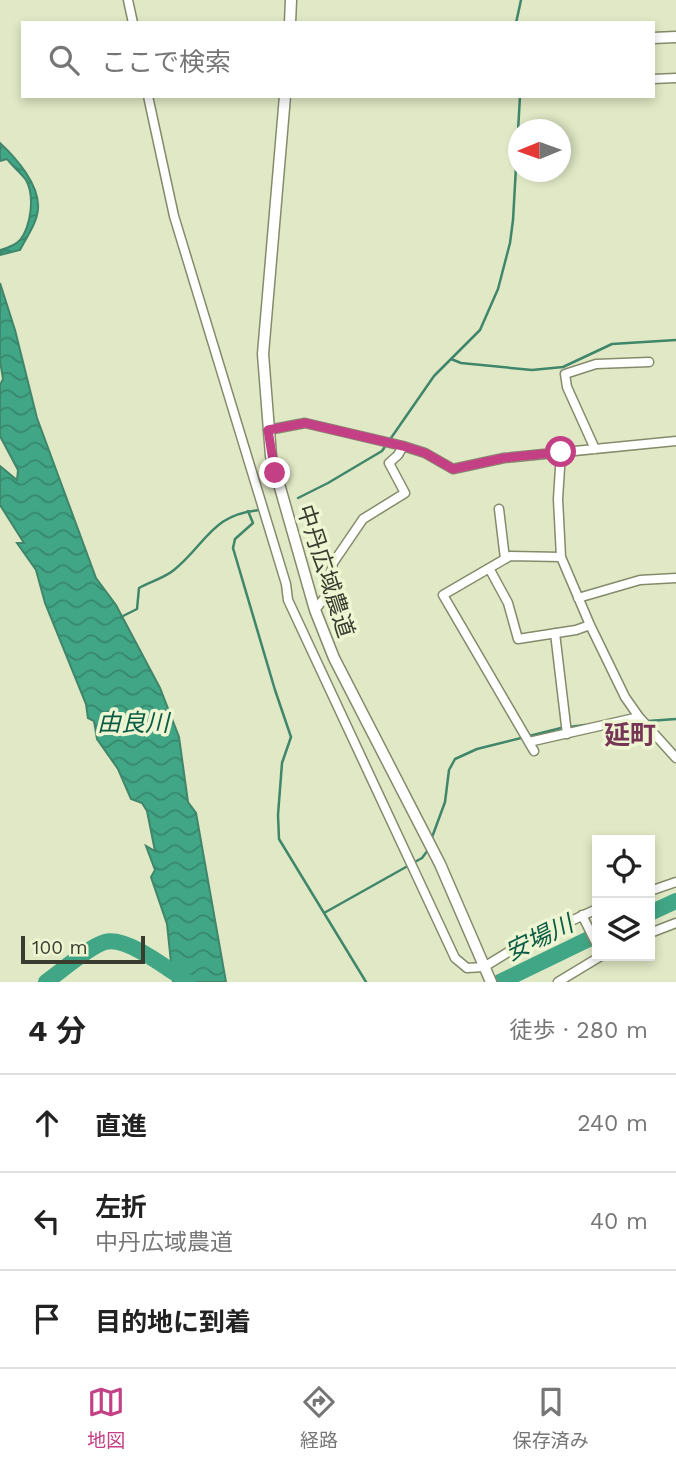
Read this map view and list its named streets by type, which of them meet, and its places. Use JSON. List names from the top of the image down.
{
  "streets": {
    "street": ["中丹広域農道"]
  },
  "districts": ["延町"],
  "water": ["由良川", "安場川"],
  "scale_bar": "100 m",
  "north": "left",
  "page": {
    "search": "ここで検索",
    "scale": "100 m",
    "heading": ["4 分", "徒歩 · 280 m"],
    "list": [
      ["直進", "240 m"],
      ["左折", "中丹広域農道", "40 m"],
      "目的地に到着"
    ],
    "nav": ["地図", "経路", "保存済み"]
  }
}
